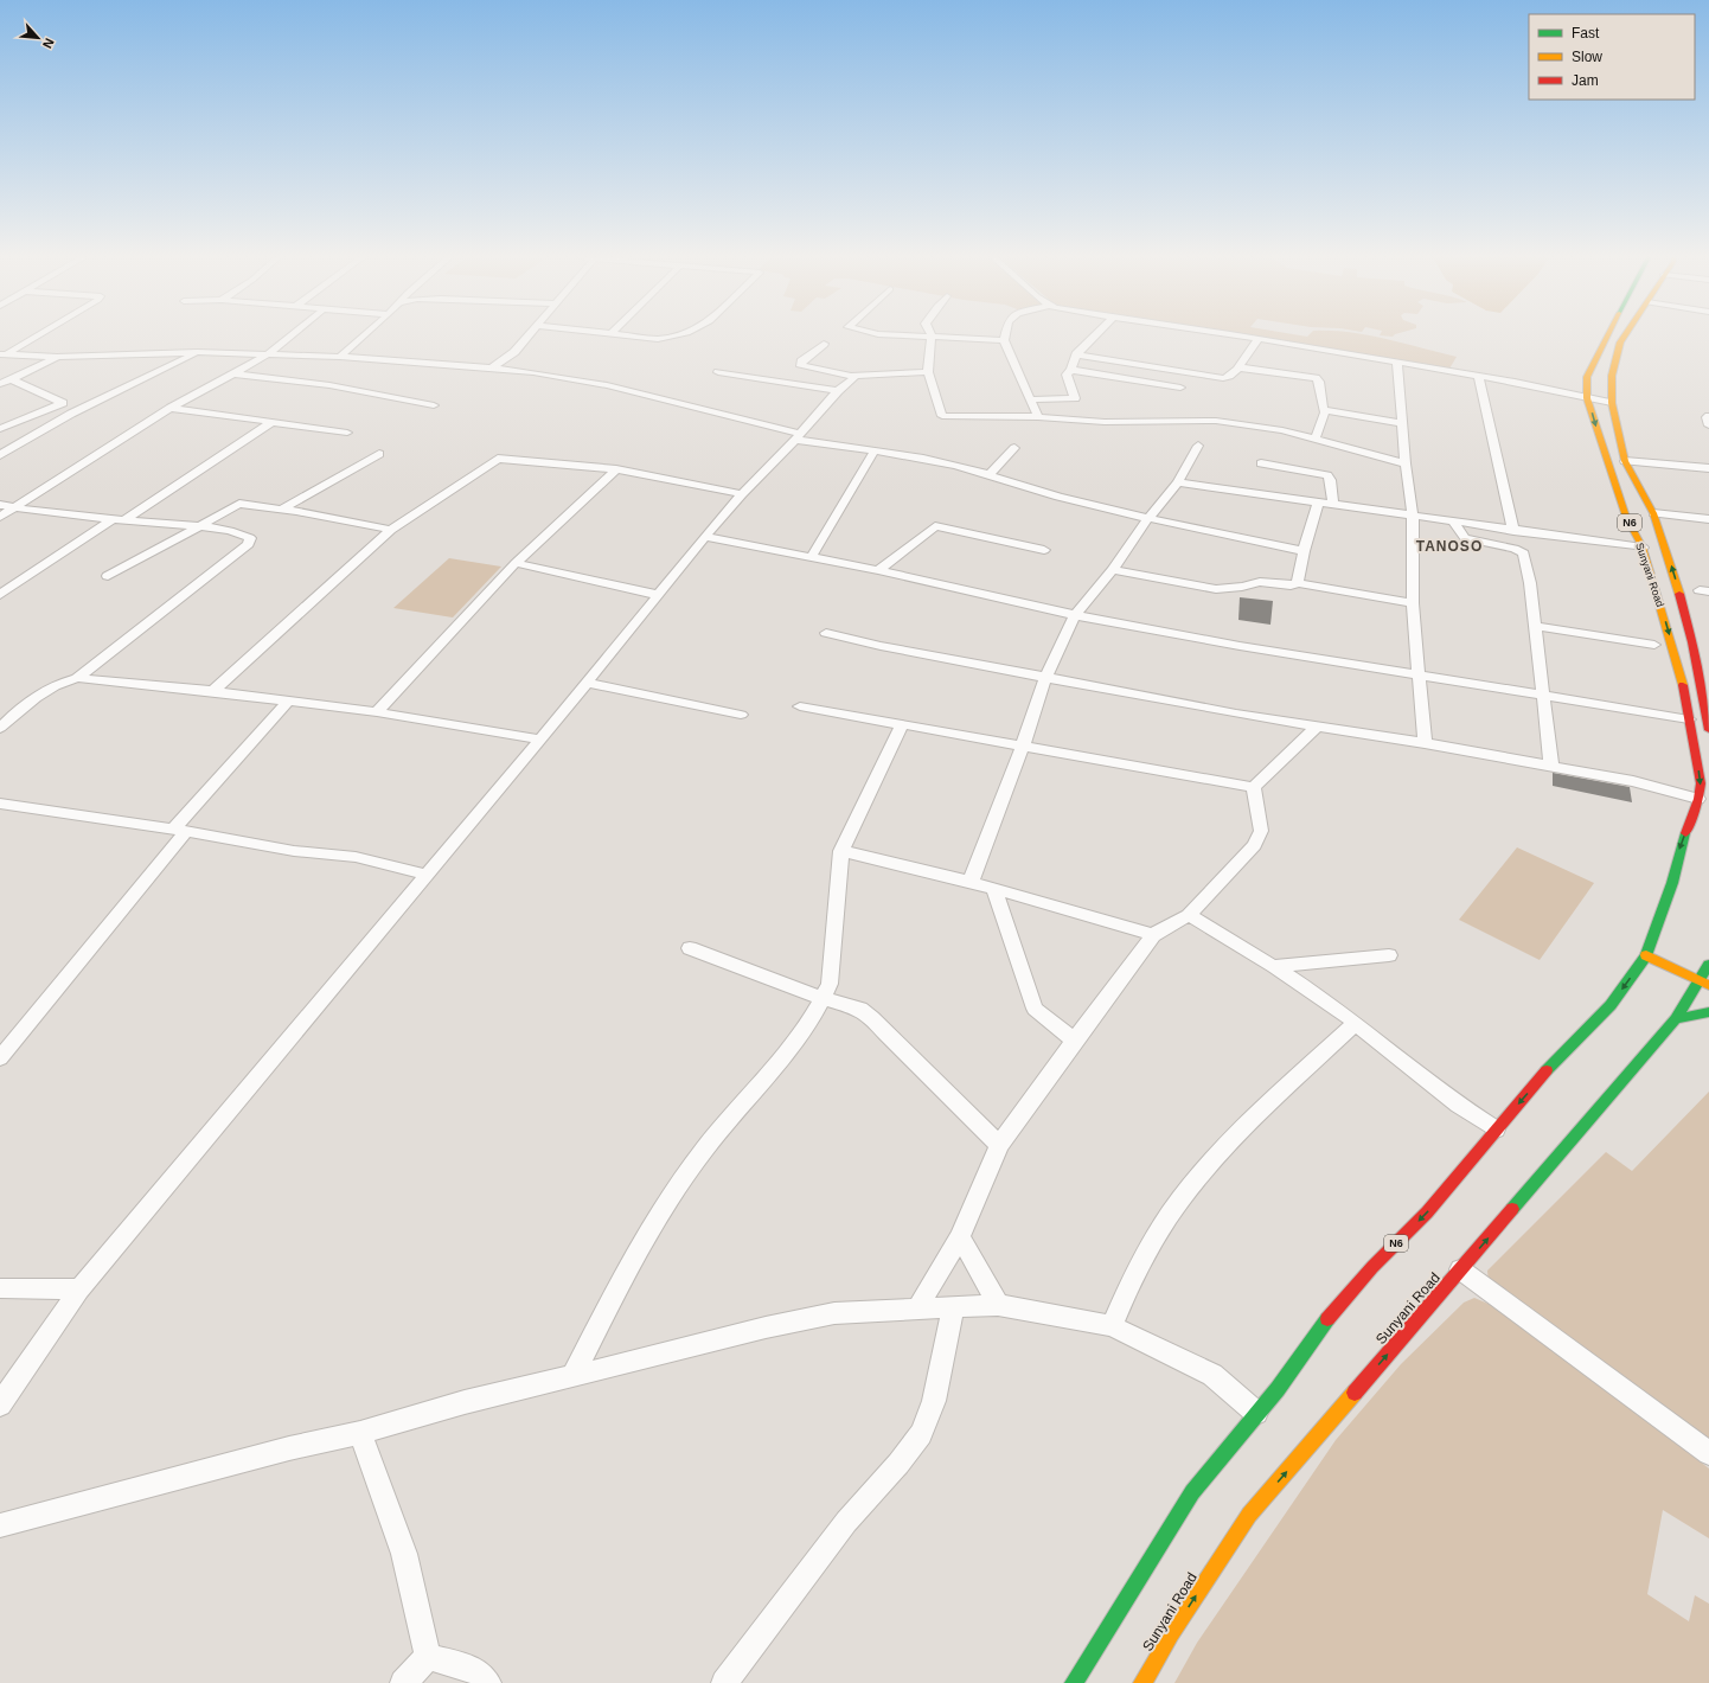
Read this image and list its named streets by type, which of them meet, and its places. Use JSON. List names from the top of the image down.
{
  "streets": {
    "main road": ["N6", "Sunyani Road"]
  },
  "crossings": [
    ["N6", "Sunyani Road"]
  ],
  "districts": ["TANOSO"],
  "legend": ["Fast", "Slow", "Jam"],
  "north": "bottom right"
}
